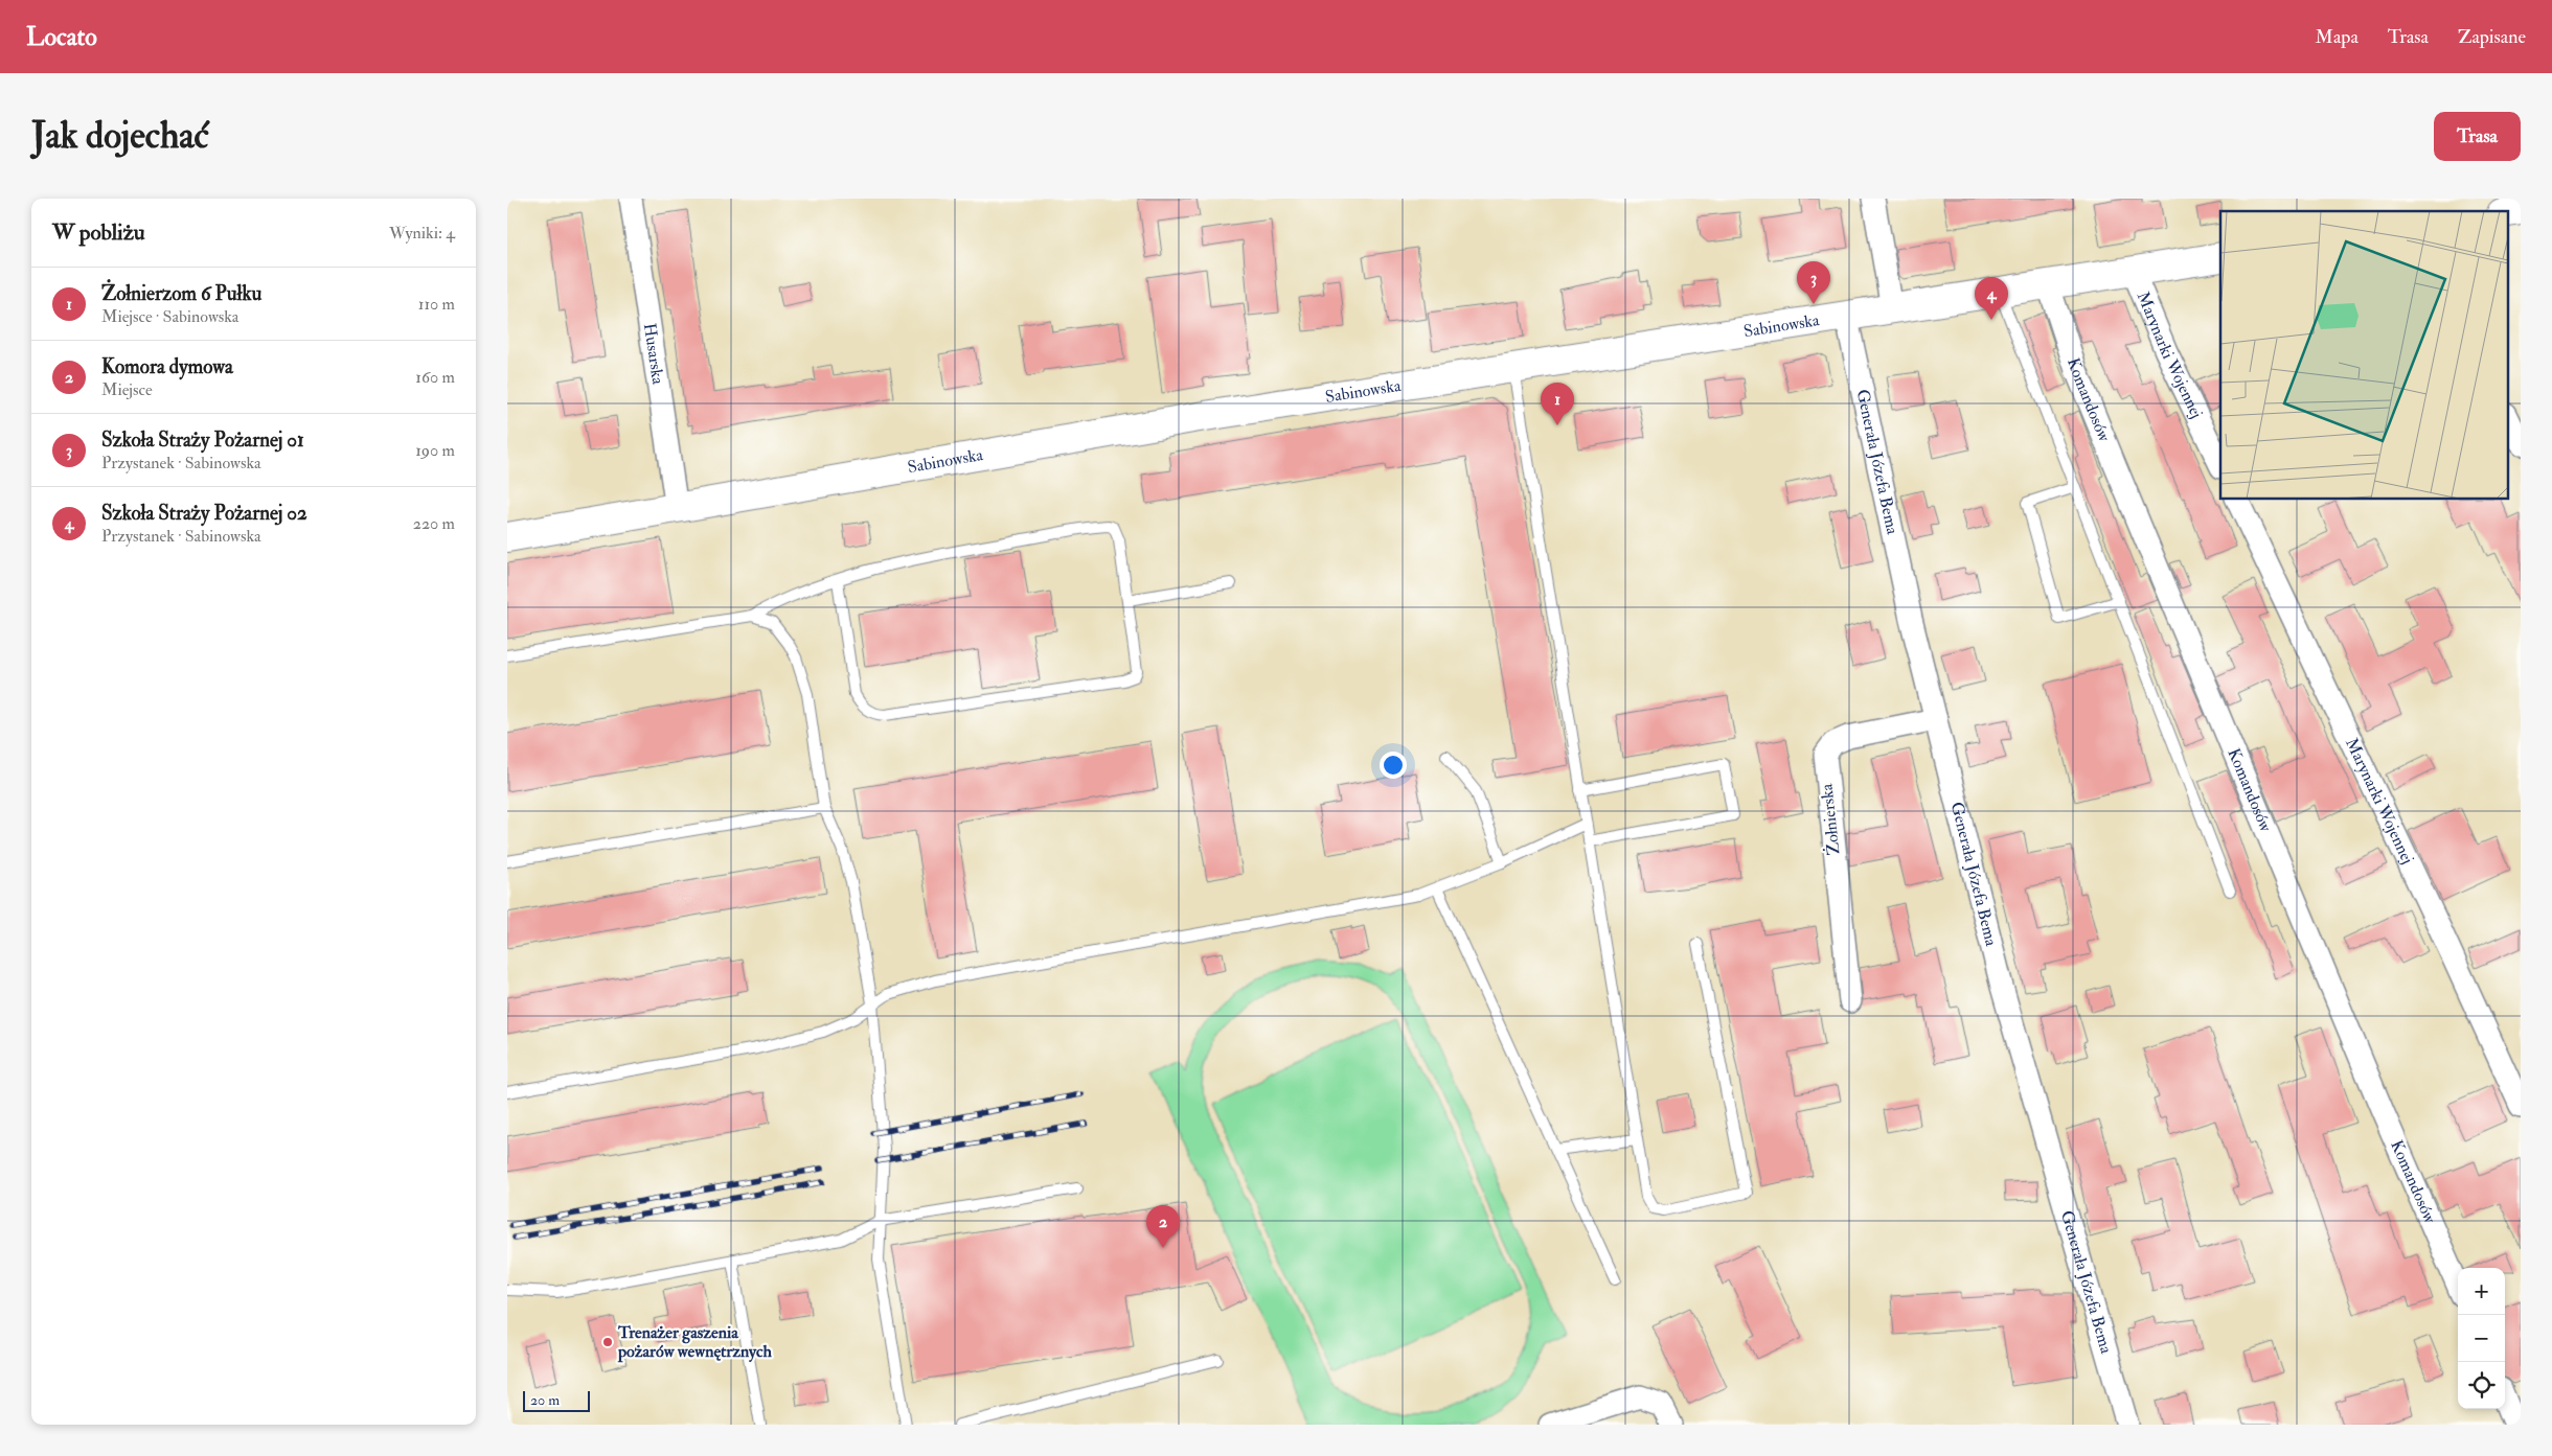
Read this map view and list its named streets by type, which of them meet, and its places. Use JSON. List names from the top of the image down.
{
  "streets": {
    "street": [
      "Sabinowska",
      "Husarska",
      "Marynarki Wojennej",
      "Komandosów",
      "Generała Józefa Bema",
      "Żołnierska"
    ]
  },
  "crossings": [
    ["Sabinowska", "Husarska"],
    ["Sabinowska", "Marynarki Wojennej"],
    ["Sabinowska", "Komandosów"],
    ["Sabinowska", "Generała Józefa Bema"],
    ["Generała Józefa Bema", "Żołnierska"]
  ],
  "places": ["Trenażer gaszenia pożarów wewnętrznych"],
  "scale_bar": "20 m",
  "page": {
    "header": "Locato",
    "nav": ["Mapa", "Trasa", "Zapisane"],
    "buttons": "Trasa",
    "title": "Jak dojechać",
    "heading": ["W pobliżu", "Wyniki: 4"],
    "pins": [
      "3",
      "4",
      "1",
      "2"
    ],
    "list": [
      {
        "mark": "1",
        "name": "Żołnierzom 6 Pułku",
        "note": "Miejsce · Sabinowska",
        "value": "110 m"
      },
      {
        "mark": "2",
        "name": "Komora dymowa",
        "note": "Miejsce",
        "value": "160 m"
      },
      {
        "mark": "3",
        "name": "Szkoła Straży Pożarnej 01",
        "note": "Przystanek · Sabinowska",
        "value": "190 m"
      },
      {
        "mark": "4",
        "name": "Szkoła Straży Pożarnej 02",
        "note": "Przystanek · Sabinowska",
        "value": "220 m"
      }
    ],
    "map_buttons": ["+", "−"],
    "scale": "20 m"
  }
}
